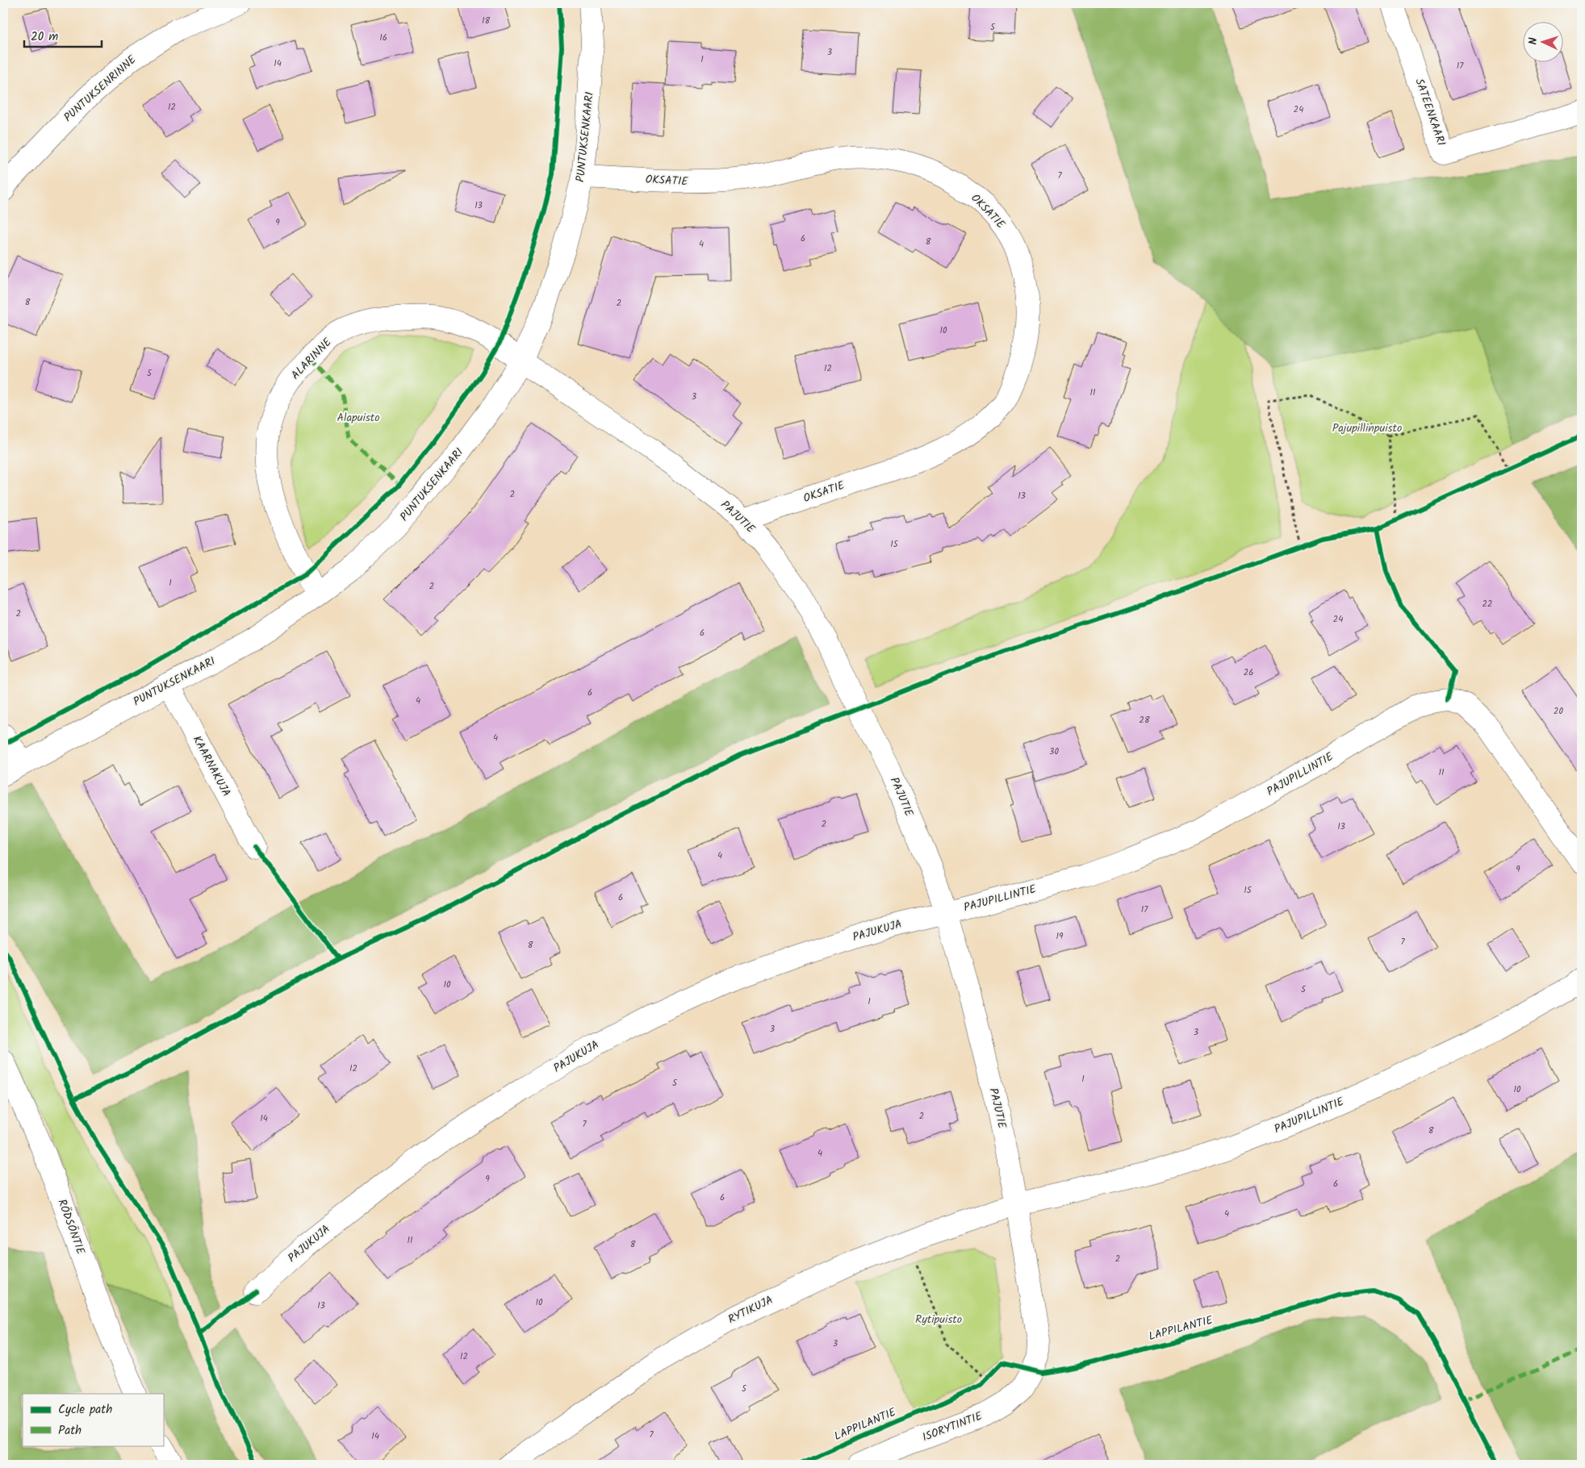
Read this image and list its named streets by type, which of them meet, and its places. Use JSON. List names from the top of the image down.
{
  "streets": {
    "street": [
      "PUNTUKSENRINNE",
      "SATEENKAARI",
      "PUNTUKSENKAARI",
      "OKSATIE",
      "ALARINNE",
      "PAJUTIE",
      "KAARNAKUJA",
      "PAJUPILLINTIE",
      "PAJUKUJA",
      "RÖDSÖNTIE",
      "RYTIKUJA",
      "ISORYTINTIE"
    ],
    "cycle path": ["LAPPILANTIE"]
  },
  "crossings": [
    ["PUNTUKSENKAARI", "OKSATIE"],
    ["PUNTUKSENKAARI", "ALARINNE"],
    ["PUNTUKSENKAARI", "PAJUTIE"],
    ["PUNTUKSENKAARI", "KAARNAKUJA"],
    ["OKSATIE", "PAJUTIE"],
    ["ALARINNE", "PAJUTIE"],
    ["PAJUTIE", "PAJUPILLINTIE"],
    ["PAJUTIE", "PAJUKUJA"],
    ["PAJUTIE", "RYTIKUJA"],
    ["PAJUTIE", "ISORYTINTIE"],
    ["PAJUPILLINTIE", "PAJUKUJA"],
    ["PAJUPILLINTIE", "RYTIKUJA"]
  ],
  "parks": ["Alapuisto", "Pajupillinpuisto", "Rytipuisto"],
  "house_numbers": [
    "18",
    "5",
    "16",
    "3",
    "1",
    "14",
    "17",
    "12",
    "24",
    "7",
    "13",
    "9",
    "6",
    "8",
    "4",
    "8",
    "2",
    "10",
    "12",
    "5",
    "11",
    "3",
    "2",
    "13",
    "15",
    "1",
    "2",
    "22",
    "2",
    "24",
    "6",
    "26",
    "6",
    "4",
    "20",
    "28",
    "4",
    "30",
    "11",
    "2",
    "13",
    "4",
    "9",
    "15",
    "6",
    "17",
    "19",
    "7",
    "8",
    "10",
    "5",
    "1",
    "3",
    "3",
    "12",
    "1",
    "5",
    "10",
    "2",
    "14",
    "7",
    "8",
    "4",
    "9",
    "6",
    "6",
    "4",
    "11",
    "8",
    "2",
    "10",
    "13",
    "3",
    "12",
    "5",
    "7",
    "14"
  ],
  "legend": ["Cycle path", "Path"],
  "scale_bar": "20 m",
  "north": "left"
}
